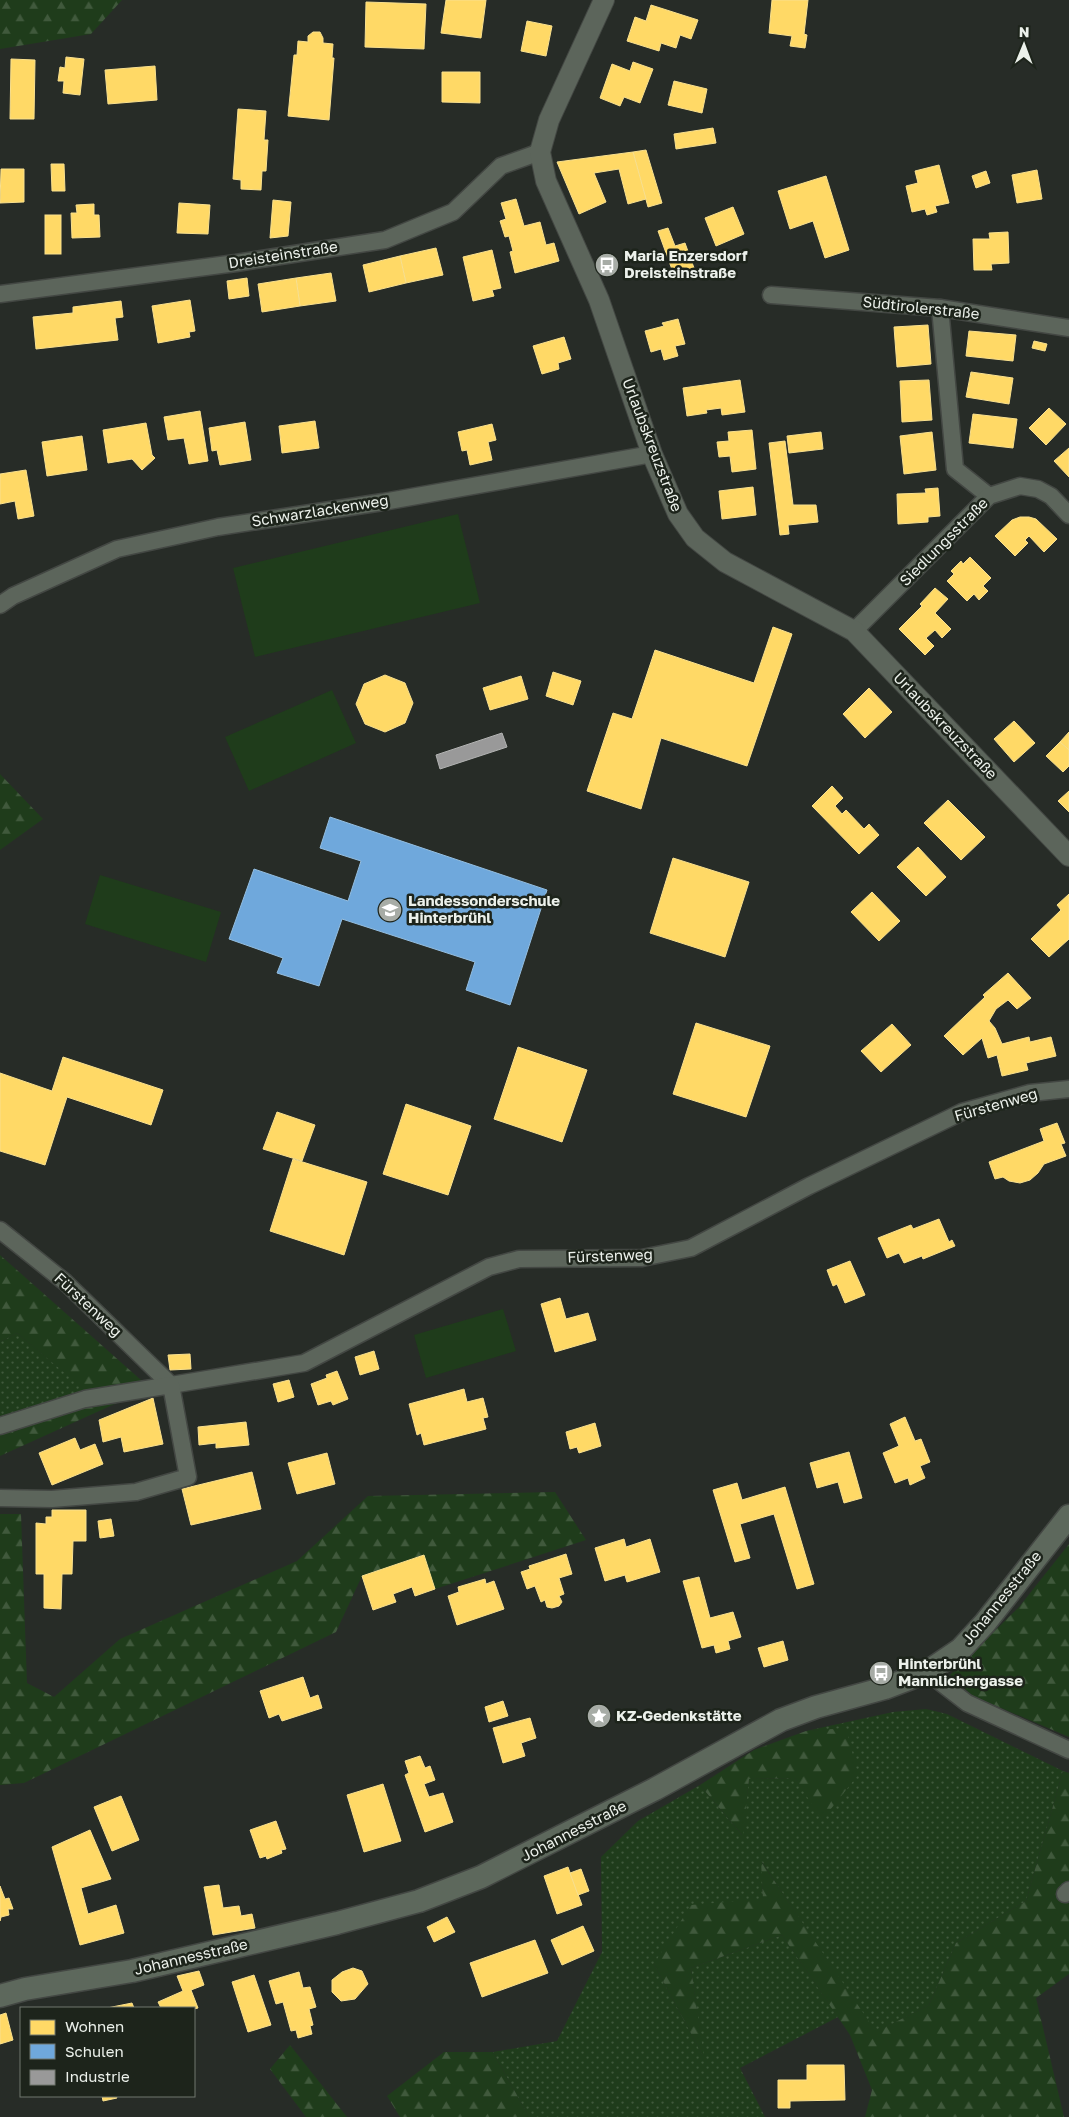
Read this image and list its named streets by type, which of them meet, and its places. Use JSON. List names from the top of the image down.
{
  "streets": {
    "main road": ["Johannesstraße"],
    "street": [
      "Dreisteinstraße",
      "Südtirolerstraße",
      "Urlaubskreuzstraße",
      "Schwarzlackenweg",
      "Siedlungsstraße",
      "Fürstenweg"
    ]
  },
  "crossings": [
    ["Dreisteinstraße", "Urlaubskreuzstraße"],
    ["Urlaubskreuzstraße", "Schwarzlackenweg"],
    ["Urlaubskreuzstraße", "Siedlungsstraße"]
  ],
  "places": {
    "bus stop": ["Maria Enzersdorf Dreisteinstraße", "Hinterbrühl Mannlichergasse"],
    "school or university": ["Landessonderschule Hinterbrühl"],
    "place": ["KZ-Gedenkstätte"]
  },
  "legend": ["Wohnen", "Schulen", "Industrie"],
  "north": "top"
}
